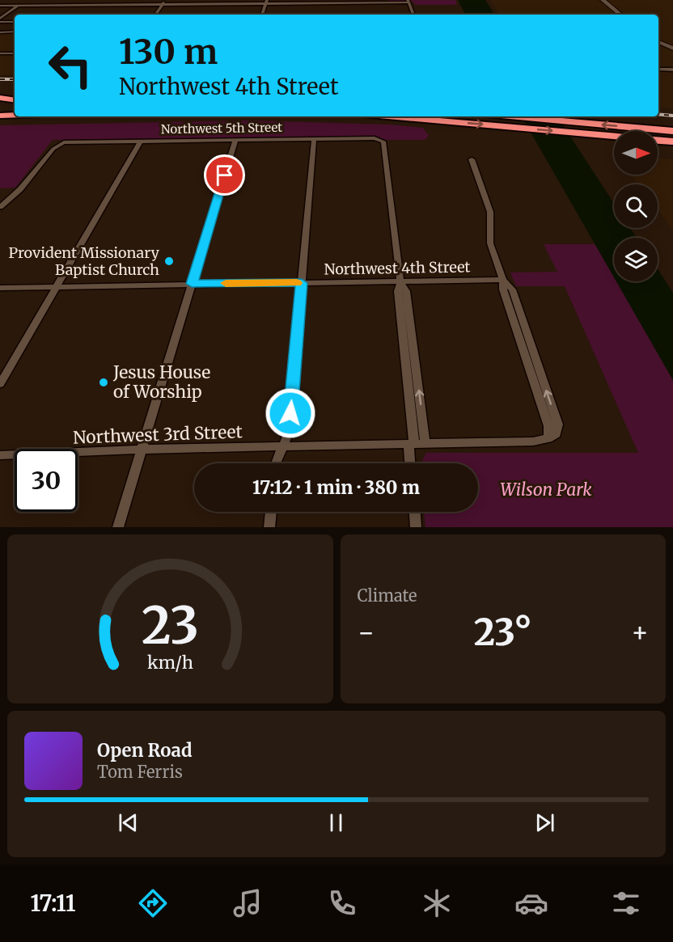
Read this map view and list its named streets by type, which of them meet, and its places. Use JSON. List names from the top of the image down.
{
  "streets": {
    "street": ["Northwest 5th Street", "Northwest 4th Street", "Northwest 3rd Street"]
  },
  "crossings": [
    ["Northwest 5th Street", "Northwest 4th Street"],
    ["Northwest 4th Street", "Northwest 3rd Street"]
  ],
  "parks": ["Wilson Park"],
  "places": ["Provident Missionary Baptist Church", "Jesus House of Worship"],
  "north": "right",
  "page": {
    "turn": ["130 m", "Northwest 4th Street"],
    "limit": "30",
    "trip": "17:12 · 1 min · 380 m",
    "tile": "Climate",
    "heat": ["−", "23°", "+"],
    "song": ["Open Road", "Tom Ferris"],
    "tabs": "17:11",
    "gauge": ["23", "km/h"]
  }
}
